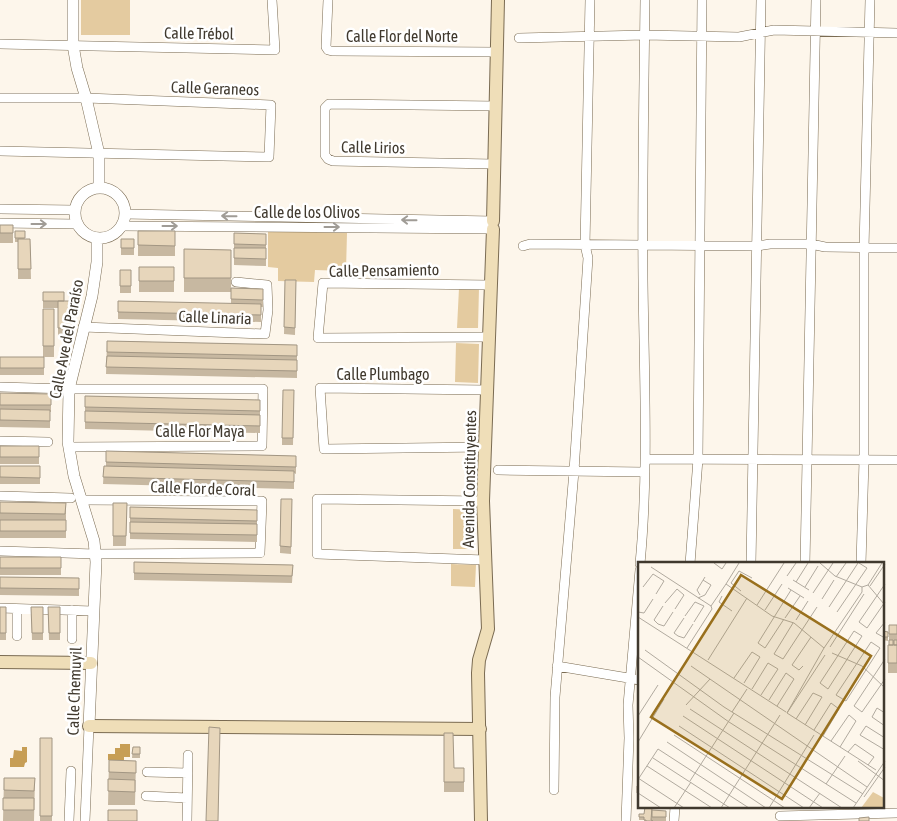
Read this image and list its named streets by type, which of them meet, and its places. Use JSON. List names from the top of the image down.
{
  "streets": {
    "main road": ["Avenida Constituyentes"],
    "street": [
      "Calle Trébol",
      "Calle Flor del Norte",
      "Calle Geraneos",
      "Calle Lirios",
      "Calle de los Olivos",
      "Calle Pensamiento",
      "Calle Linaria",
      "Calle Ave del Paraíso",
      "Calle Plumbago",
      "Calle Flor Maya",
      "Calle Flor de Coral",
      "Calle Chemuyil"
    ]
  },
  "crossings": [
    ["Calle Flor del Norte", "Avenida Constituyentes"],
    ["Calle Lirios", "Avenida Constituyentes"],
    ["Calle de los Olivos", "Calle Ave del Paraíso"],
    ["Calle de los Olivos", "Avenida Constituyentes"],
    ["Calle Pensamiento", "Avenida Constituyentes"],
    ["Calle Linaria", "Calle Ave del Paraíso"],
    ["Calle Ave del Paraíso", "Calle Flor Maya"],
    ["Calle Ave del Paraíso", "Calle Flor de Coral"],
    ["Calle Ave del Paraíso", "Calle Chemuyil"],
    ["Calle Plumbago", "Avenida Constituyentes"],
    ["Calle Flor de Coral", "Calle Chemuyil"]
  ]
}
